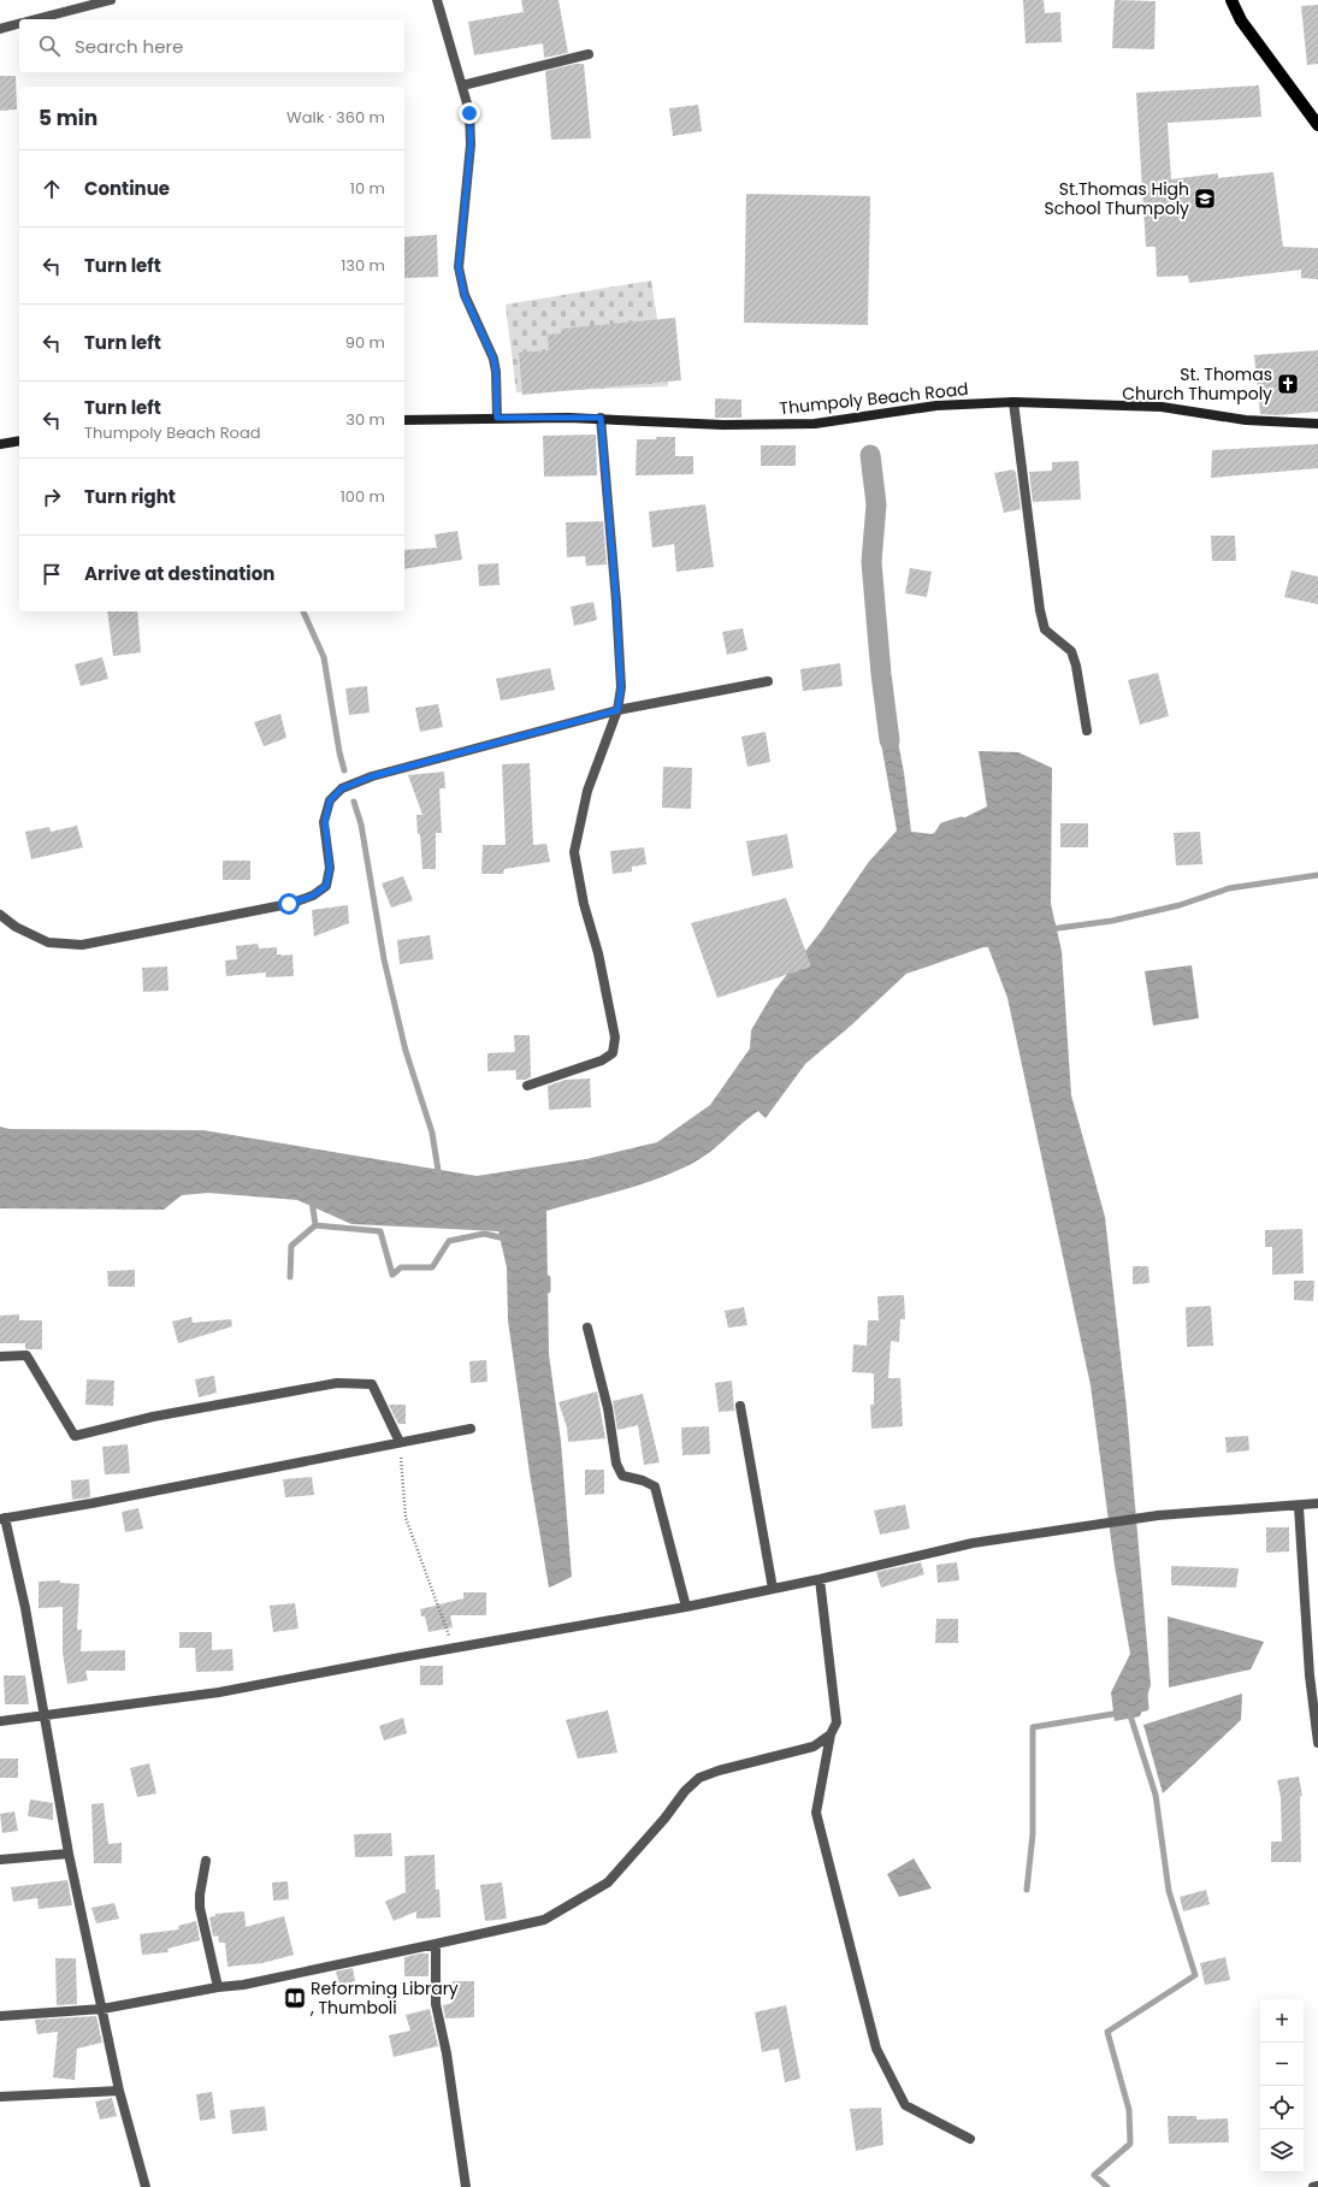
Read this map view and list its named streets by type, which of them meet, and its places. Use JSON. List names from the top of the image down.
{
  "streets": {
    "main road": ["Thumpoly Beach Road"]
  },
  "places": {
    "school or university": ["St.Thomas High School Thumpoly"],
    "church": ["St. Thomas Church Thumpoly"],
    "library": ["Reforming Library , Thumboli"]
  },
  "page": {
    "search": "Search here",
    "heading": ["5 min", "Walk · 360 m"],
    "list": [
      ["Continue", "10 m"],
      ["Turn left", "130 m"],
      ["Turn left", "90 m"],
      ["Turn left", "Thumpoly Beach Road", "30 m"],
      ["Turn right", "100 m"],
      "Arrive at destination"
    ],
    "map_buttons": ["+", "−"]
  }
}
